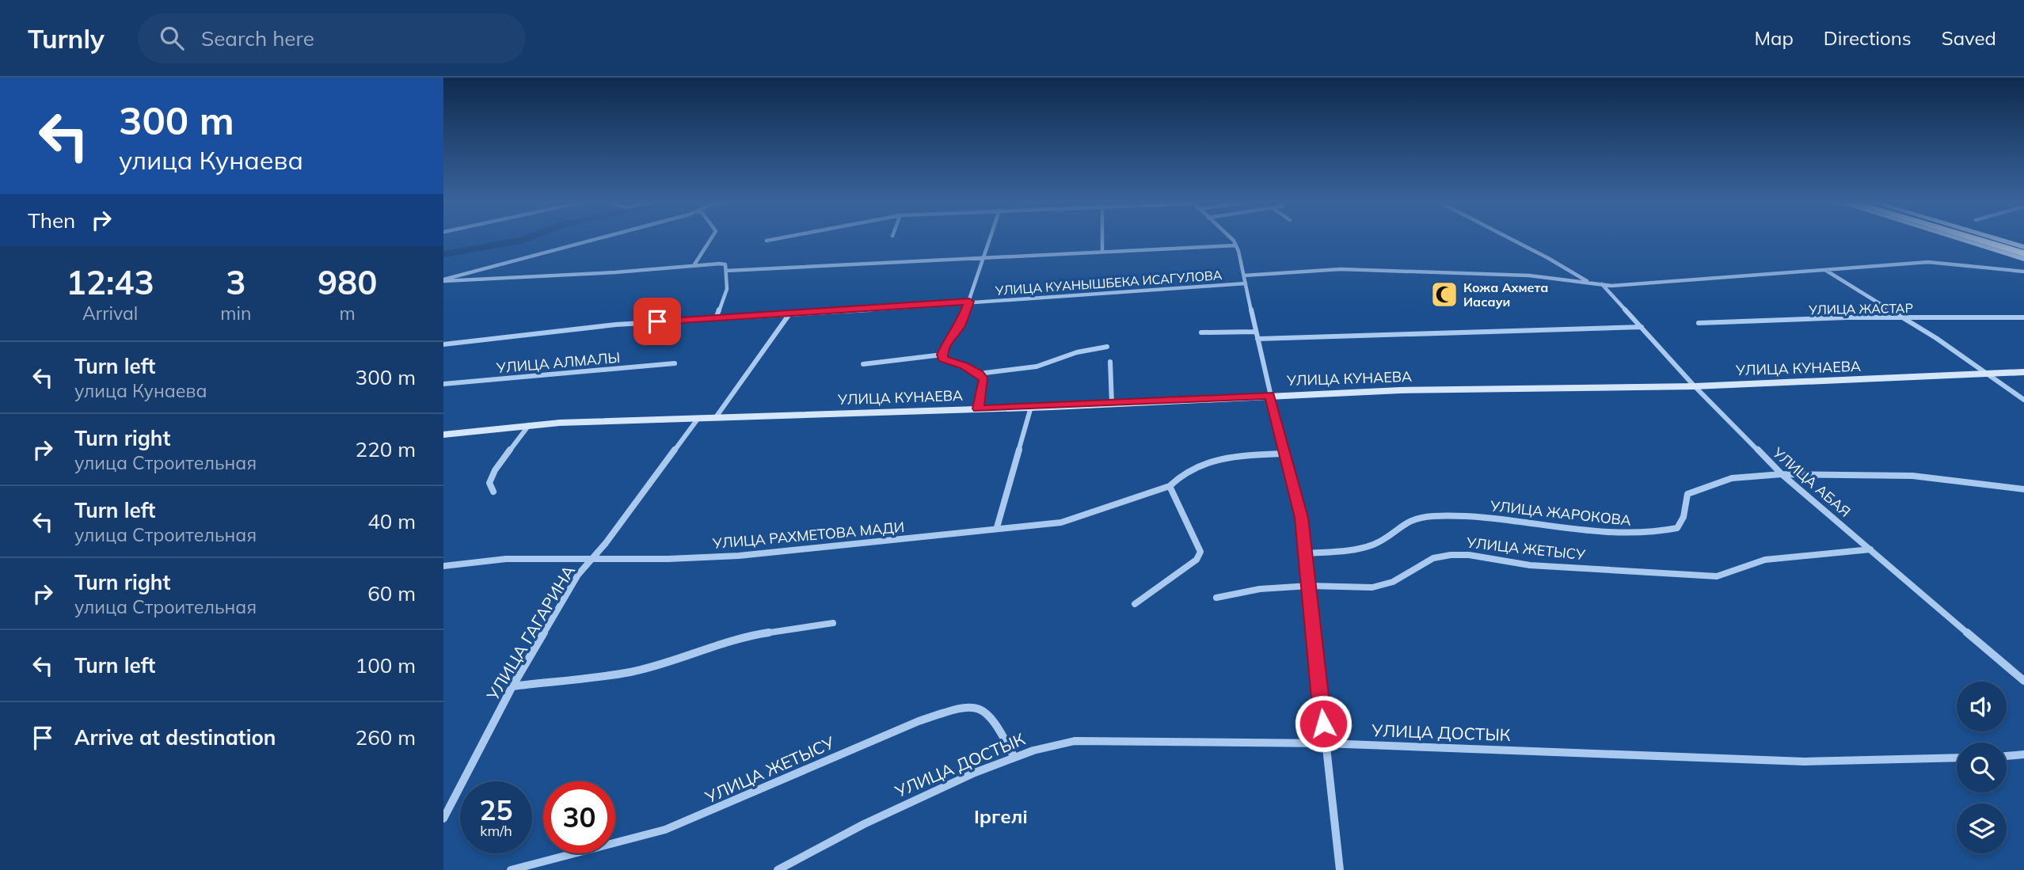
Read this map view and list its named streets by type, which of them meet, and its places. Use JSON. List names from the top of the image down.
{
  "streets": {
    "main road": ["УЛИЦА КУНАЕВА"],
    "street": [
      "УЛИЦА КУАНЫШБЕКА ИСАГУЛОВА",
      "УЛИЦА ЖАСТАР",
      "УЛИЦА АЛМАЛЫ",
      "УЛИЦА АБАЯ",
      "УЛИЦА ЖАРОКОВА",
      "УЛИЦА РАХМЕТОВА МАДИ",
      "УЛИЦА ЖЕТЫСУ",
      "УЛИЦА ГАГАРИНА",
      "УЛИЦА ДОСТЫК"
    ]
  },
  "crossings": [
    ["УЛИЦА КУНАЕВА", "УЛИЦА АБАЯ"],
    ["УЛИЦА КУНАЕВА", "УЛИЦА ГАГАРИНА"],
    ["УЛИЦА АБАЯ", "УЛИЦА ЖАРОКОВА"],
    ["УЛИЦА АБАЯ", "УЛИЦА ЖЕТЫСУ"],
    ["УЛИЦА РАХМЕТОВА МАДИ", "УЛИЦА ГАГАРИНА"],
    ["УЛИЦА ЖЕТЫСУ", "УЛИЦА ДОСТЫК"]
  ],
  "districts": ["Іргелі"],
  "places": {
    "mosque": ["Кожа Ахмета Иасауи"]
  },
  "page": {
    "header": "Turnly",
    "search": "Search here",
    "nav": ["Map", "Directions", "Saved"],
    "turn": ["300 m", "улица Кунаева"],
    "then": "Then",
    "eta": [
      "12:43",
      "Arrival",
      "3",
      "min",
      "980",
      "m"
    ],
    "list": [
      {
        "name": "Turn left",
        "note": "улица Кунаева",
        "value": "300 m"
      },
      {
        "name": "Turn right",
        "note": "улица Строительная",
        "value": "220 m"
      },
      {
        "name": "Turn left",
        "note": "улица Строительная",
        "value": "40 m"
      },
      {
        "name": "Turn right",
        "note": "улица Строительная",
        "value": "60 m"
      },
      {
        "name": "Turn left",
        "value": "100 m"
      },
      {
        "name": "Arrive at destination",
        "value": "260 m"
      }
    ],
    "speed": "25 km/h",
    "limit": "30"
  }
}
